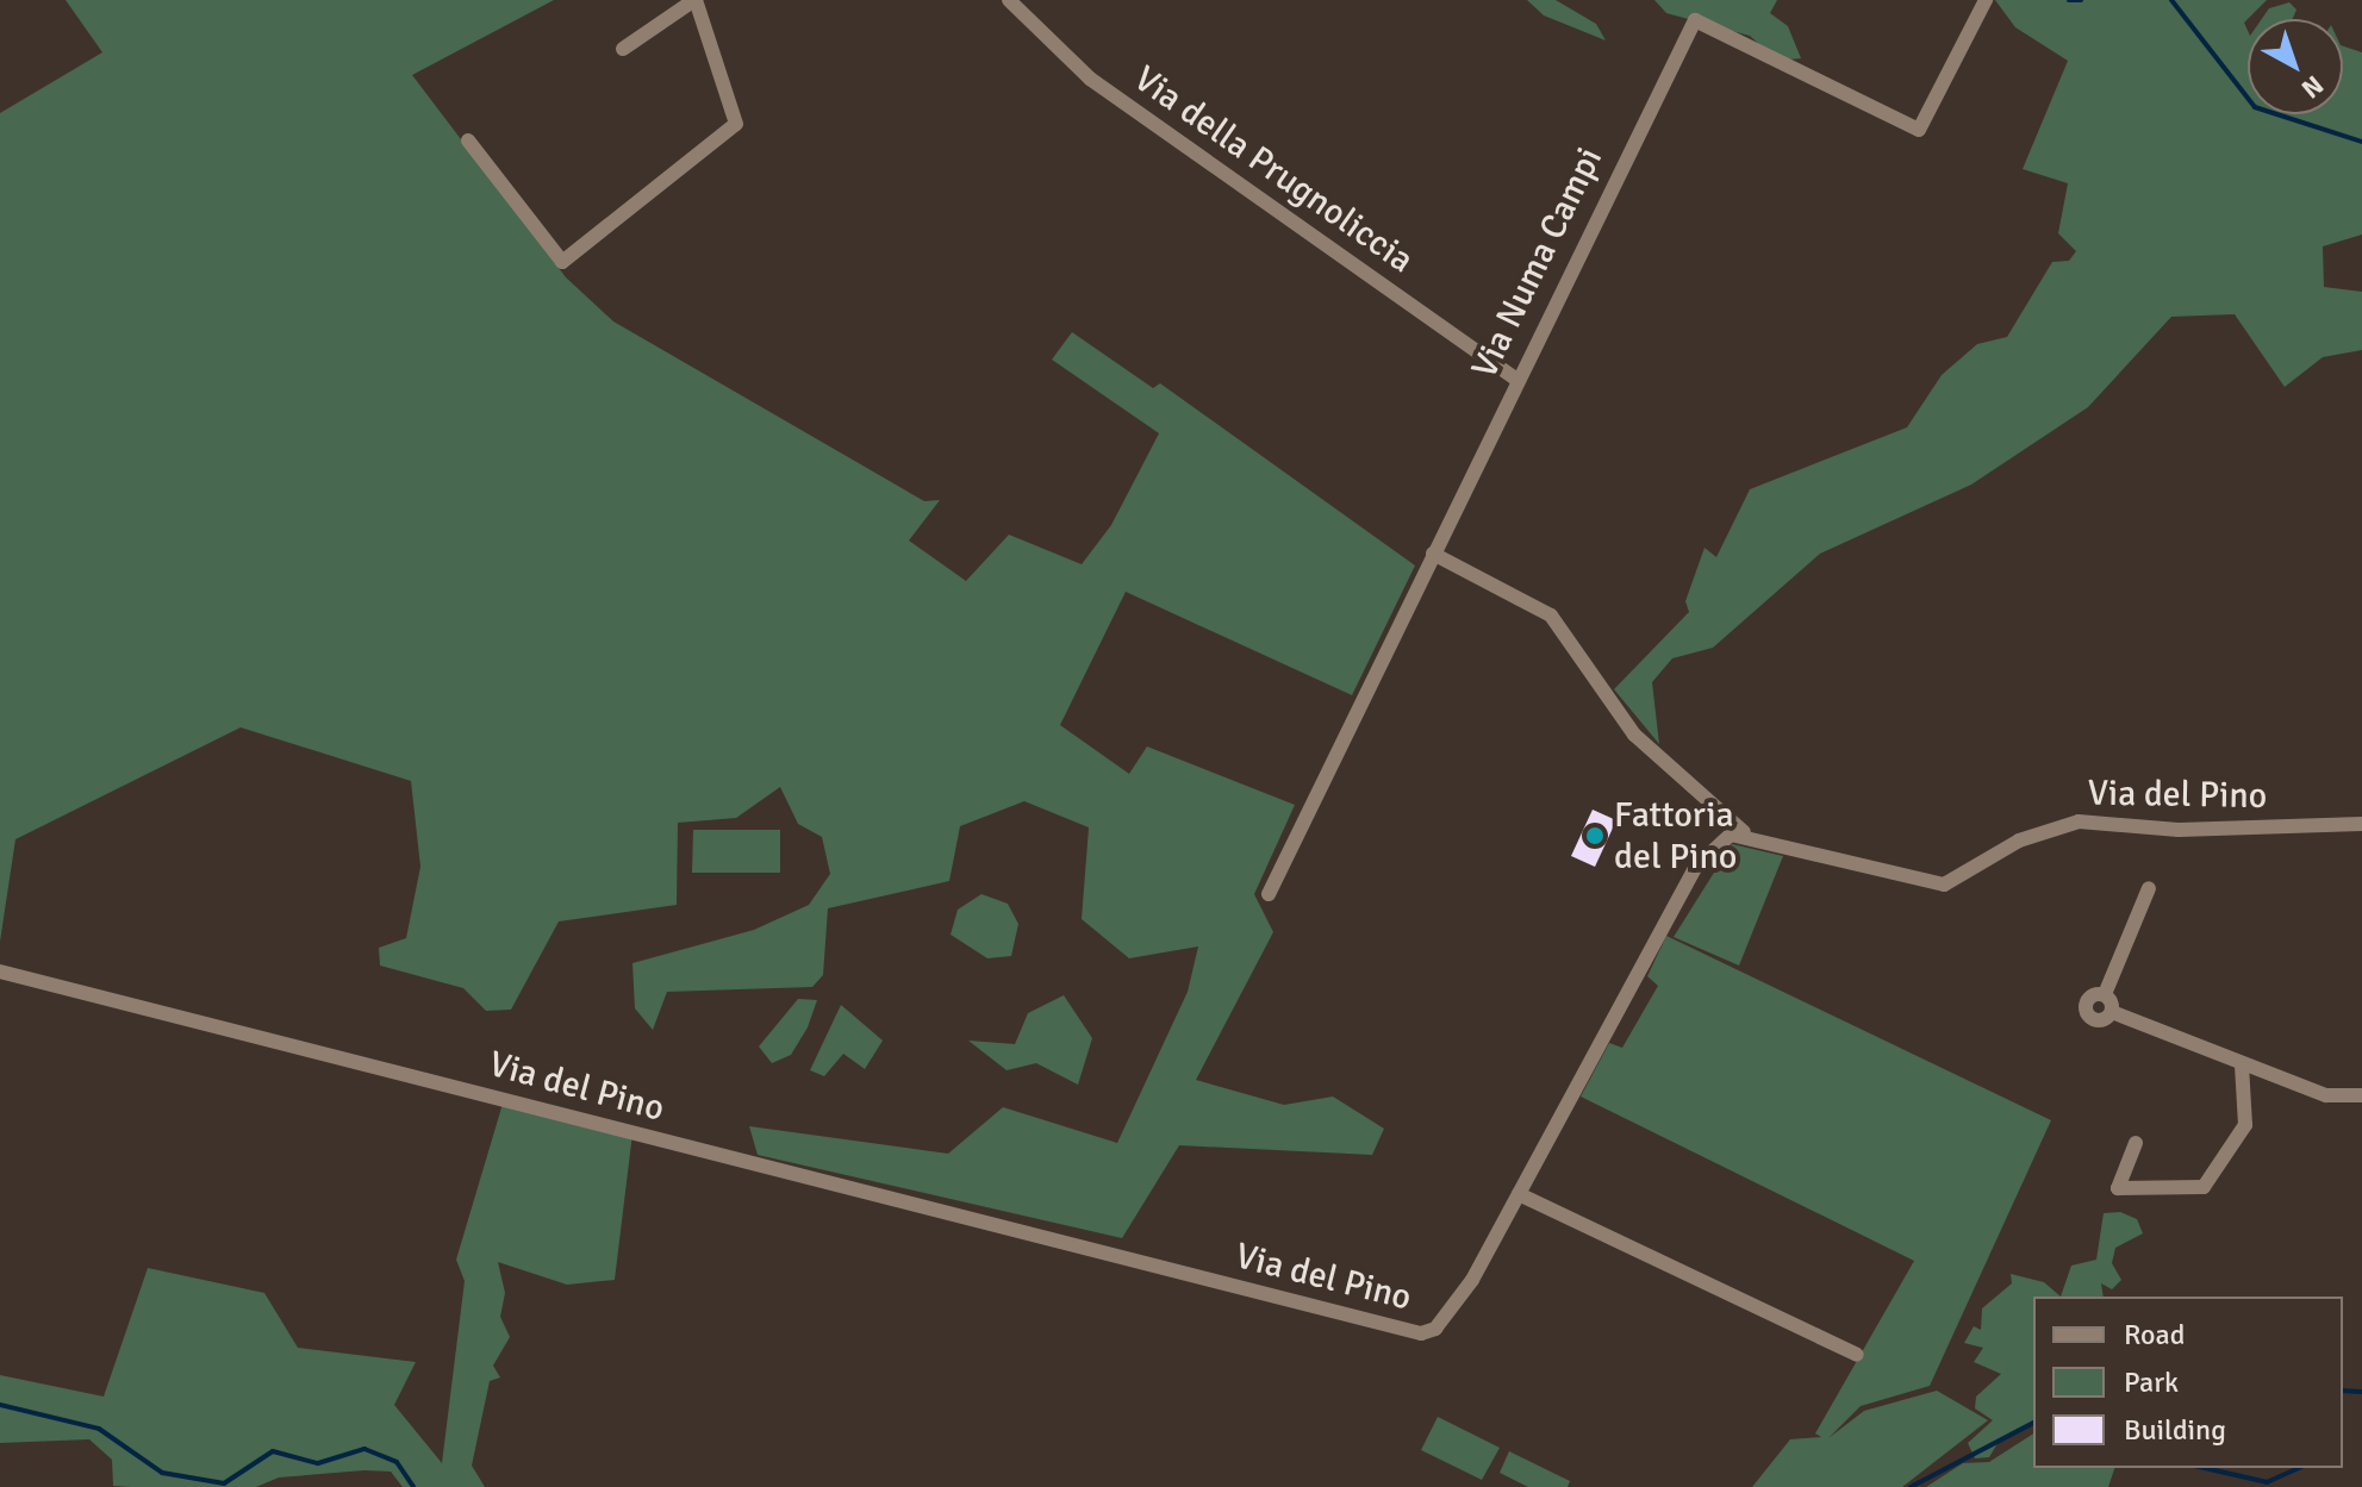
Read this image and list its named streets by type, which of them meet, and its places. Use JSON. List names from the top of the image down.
{
  "streets": {
    "street": ["Via della Prugnoliccia", "Via Numa Campi", "Via del Pino"]
  },
  "crossings": [
    ["Via della Prugnoliccia", "Via Numa Campi"]
  ],
  "places": ["Fattoria del Pino"],
  "legend": ["Road", "Park", "Building"],
  "north": "bottom right"
}
